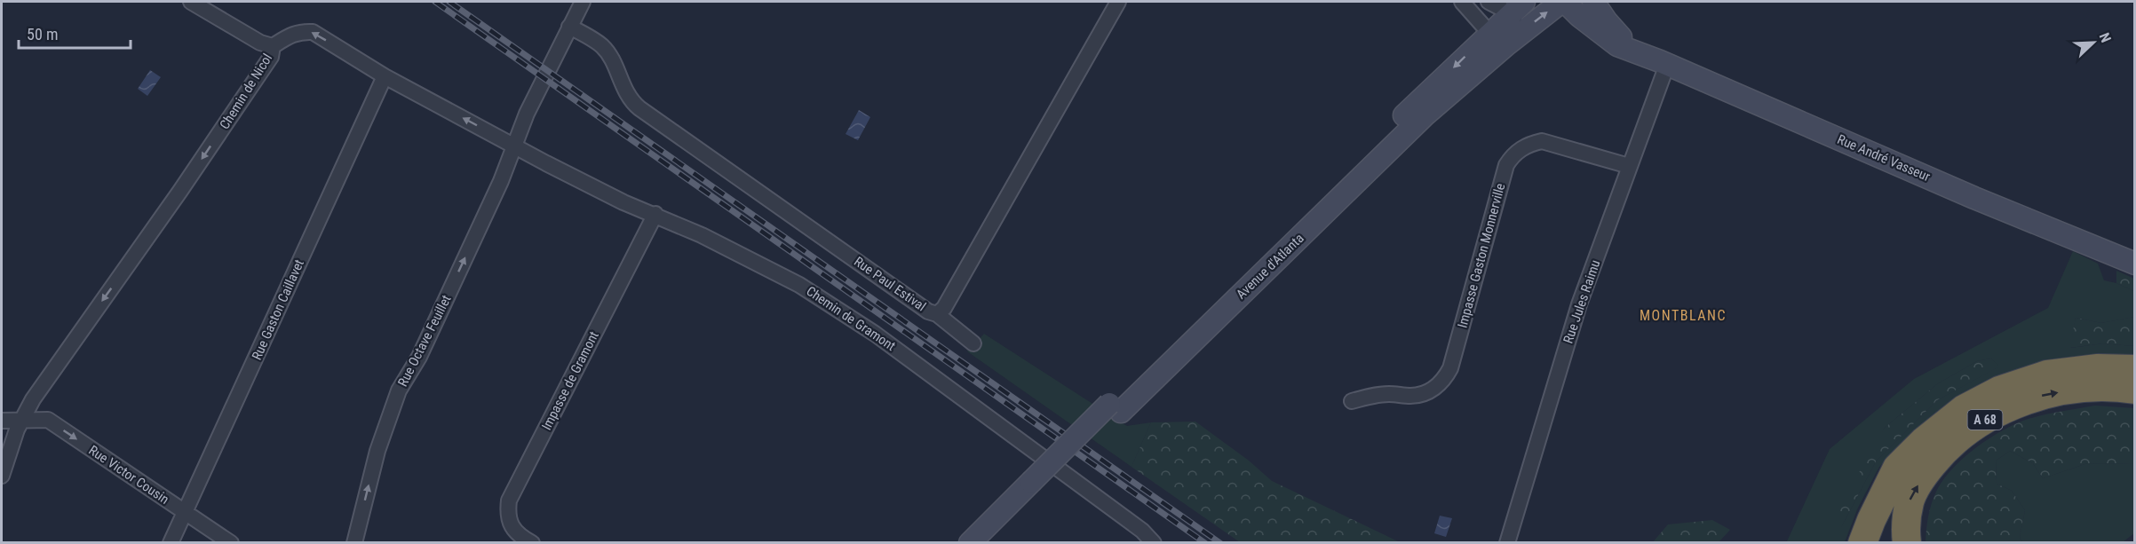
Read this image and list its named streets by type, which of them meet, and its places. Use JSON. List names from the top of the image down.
{
  "streets": {
    "highway": ["A 68"],
    "main road": ["Rue André Vasseur", "Avenue d'Atlanta"],
    "street": [
      "Chemin de Nicol",
      "Impasse Gaston Monnerville",
      "Rue Paul Estival",
      "Rue Jules Raimu",
      "Rue Gaston Caillavet",
      "Chemin de Gramont",
      "Rue Octave Feuillet",
      "Impasse de Gramont",
      "Rue Victor Cousin"
    ]
  },
  "crossings": [
    ["Chemin de Nicol", "Rue Gaston Caillavet"],
    ["Chemin de Nicol", "Chemin de Gramont"],
    ["Chemin de Nicol", "Rue Octave Feuillet"],
    ["Chemin de Nicol", "Rue Victor Cousin"],
    ["Rue André Vasseur", "Avenue d'Atlanta"],
    ["Rue André Vasseur", "Rue Jules Raimu"],
    ["Impasse Gaston Monnerville", "Rue Jules Raimu"],
    ["Rue Gaston Caillavet", "Rue Victor Cousin"],
    ["Chemin de Gramont", "Rue Octave Feuillet"],
    ["Chemin de Gramont", "Impasse de Gramont"]
  ],
  "one_way": ["Rue Octave Feuillet", "Rue Victor Cousin"],
  "districts": ["MONTBLANC"],
  "scale_bar": "50 m",
  "north": "top right"
}
